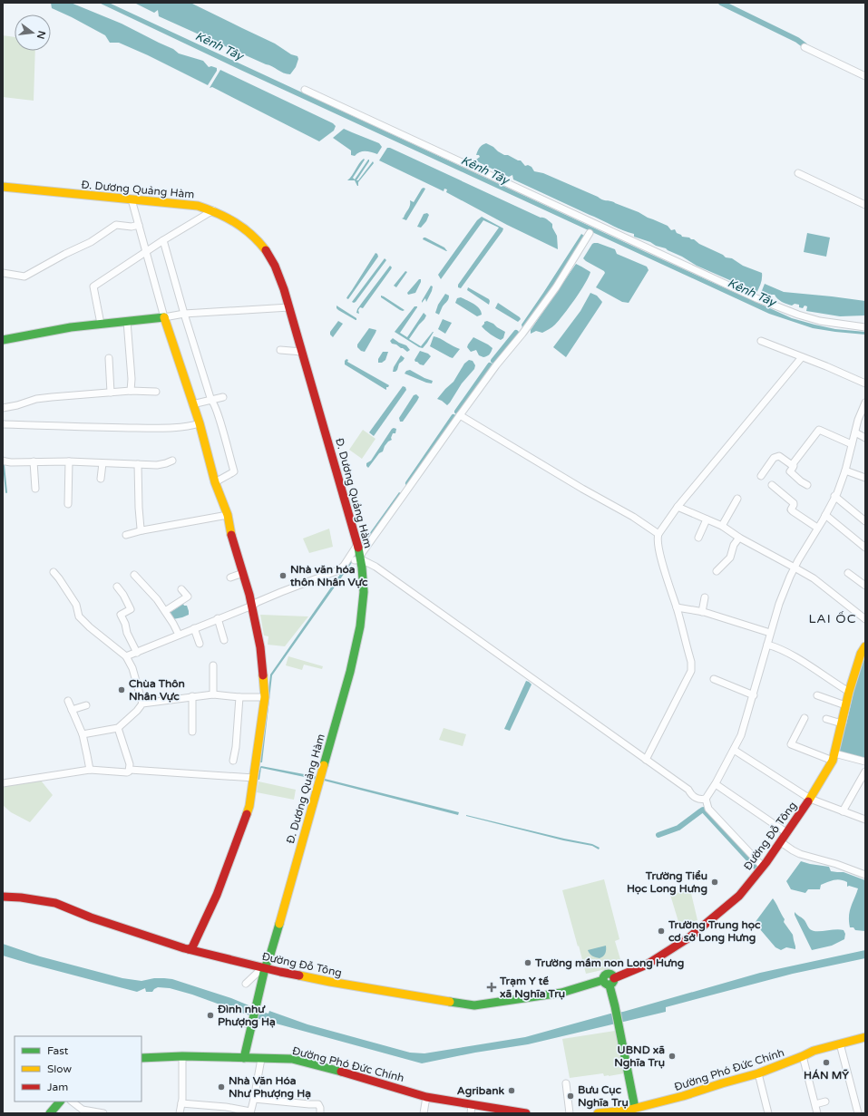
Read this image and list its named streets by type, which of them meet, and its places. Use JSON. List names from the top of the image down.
{
  "streets": {
    "main road": ["Đ. Dương Quảng Hàm", "Đường Đỗ Tông", "Đường Phó Đức Chính"]
  },
  "crossings": [
    ["Đ. Dương Quảng Hàm", "Đường Đỗ Tông"],
    ["Đ. Dương Quảng Hàm", "Đường Phó Đức Chính"]
  ],
  "districts": ["LAI ỐC"],
  "water": ["Kênh Tây"],
  "places": {
    "other": [
      "Nhà văn hóa thôn Nhân Vực",
      "Chùa Thôn Nhân Vực",
      "Trường Tiểu Học Long Hưng",
      "Trường Trung học cơ sở Long Hưng",
      "Trường mầm non Long Hưng",
      "Đình như Phượng Hạ",
      "UBND xã Nghĩa Trụ",
      "HÁN MỸ",
      "Nhà Văn Hóa Như Phượng Hạ",
      "Agribank",
      "Bưu Cục Nghĩa Trụ"
    ],
    "health": ["Trạm Y tế xã Nghĩa Trụ"]
  },
  "legend": ["Fast", "Slow", "Jam"],
  "north": "right"
}
